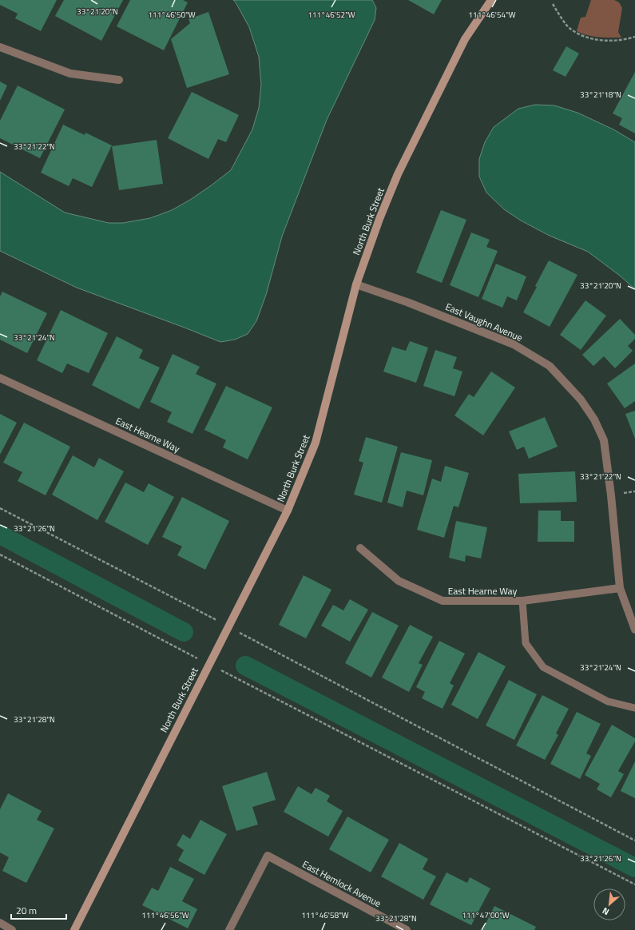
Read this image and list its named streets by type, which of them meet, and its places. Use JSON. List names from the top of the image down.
{
  "streets": {
    "street": [
      "North Burk Street",
      "East Vaughn Avenue",
      "East Hearne Way",
      "East Hemlock Avenue"
    ]
  },
  "crossings": [
    ["North Burk Street", "East Vaughn Avenue"],
    ["North Burk Street", "East Hearne Way"],
    ["East Vaughn Avenue", "East Hearne Way"]
  ],
  "scale_bar": "20 m",
  "north": "bottom left",
  "coordinates": [
    "33°21'20\"N",
    "111°46'50\"W",
    "111°46'52\"W",
    "111°46'54\"W",
    "33°21'18\"N",
    "33°21'22\"N",
    "33°21'24\"N",
    "33°21'26\"N",
    "33°21'28\"N",
    "111°46'56\"W",
    "111°46'58\"W",
    "111°47'00\"W"
  ]
}
